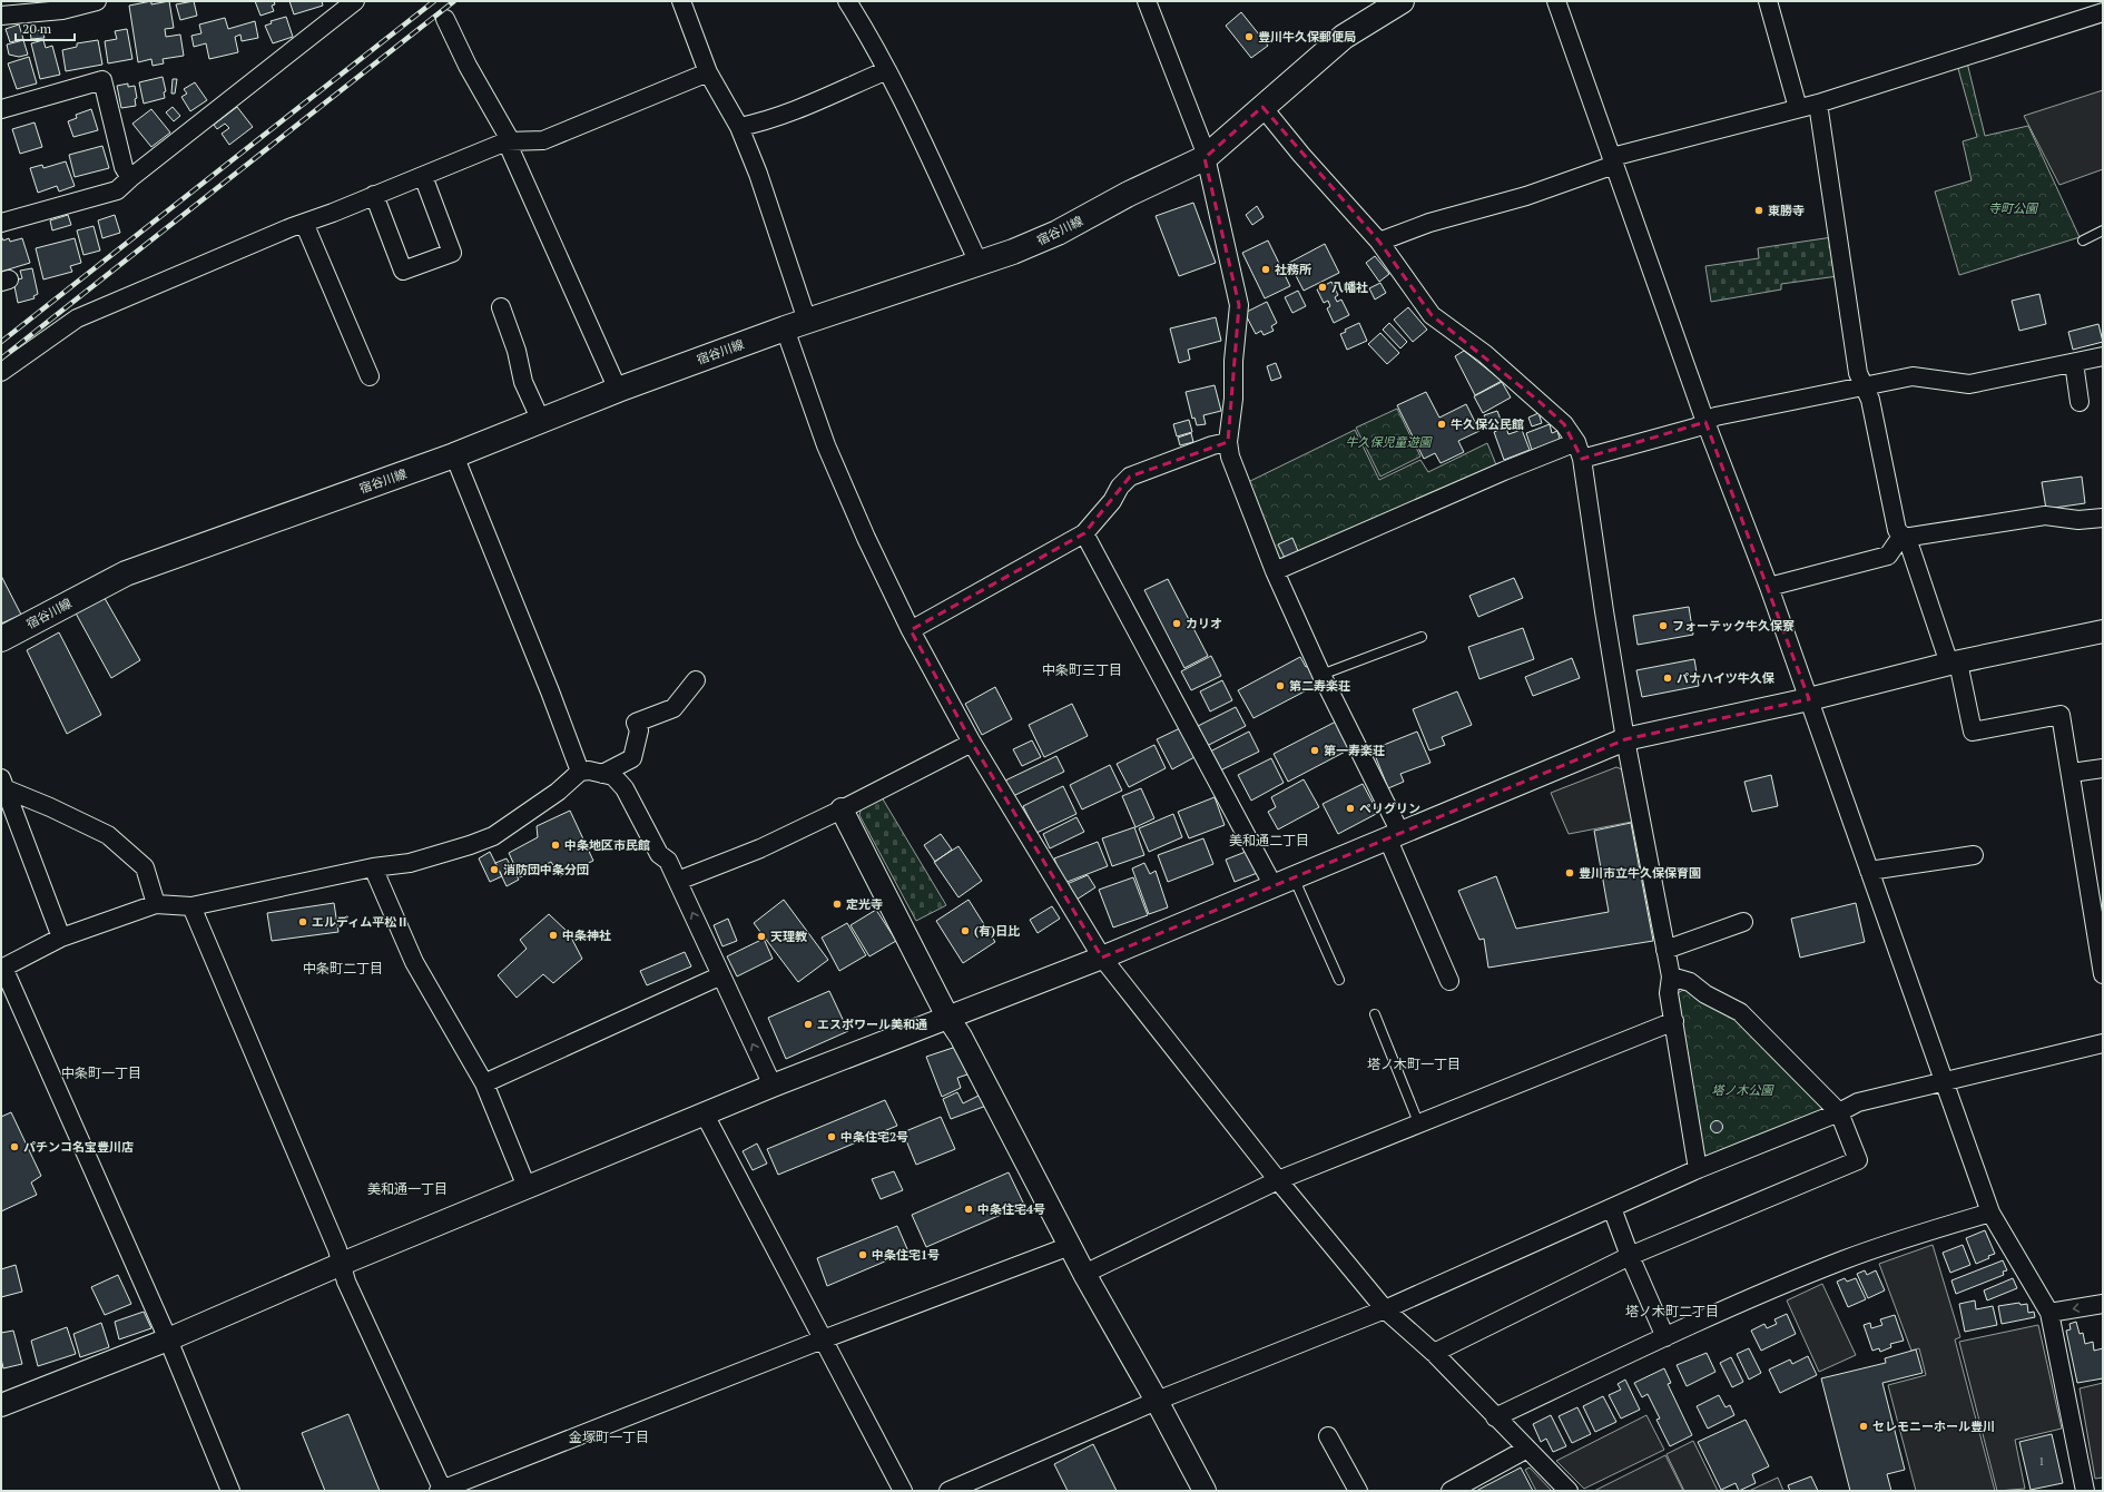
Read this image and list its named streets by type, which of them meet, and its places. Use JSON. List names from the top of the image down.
{
  "streets": {
    "main road": ["宿谷川線"]
  },
  "districts": [
    "中条町三丁目",
    "美和通二丁目",
    "中条町二丁目",
    "塔ノ木町一丁目",
    "中条町一丁目",
    "美和通一丁目",
    "塔ノ木町二丁目",
    "金塚町一丁目"
  ],
  "parks": ["寺町公園", "牛久保児童遊園", "塔ノ木公園"],
  "places": [
    "豊川牛久保郵便局",
    "東勝寺",
    "社務所",
    "八幡社",
    "牛久保公民館",
    "カリオ",
    "フォーテック牛久保寮",
    "パナハイツ牛久保",
    "第二寿楽荘",
    "第一寿楽荘",
    "ペリグリン",
    "中条地区市民館",
    "消防団中条分団",
    "豊川市立牛久保保育園",
    "定光寺",
    "エルディム平松Ⅱ",
    "(有)日比",
    "中条神社",
    "天理教",
    "エスポワール美和通",
    "中条住宅2号",
    "パチンコ名宝豊川店",
    "中条住宅4号",
    "中条住宅1号",
    "セレモニーホール豊川"
  ],
  "house_numbers": ["1"],
  "scale_bar": "20 m"
}
